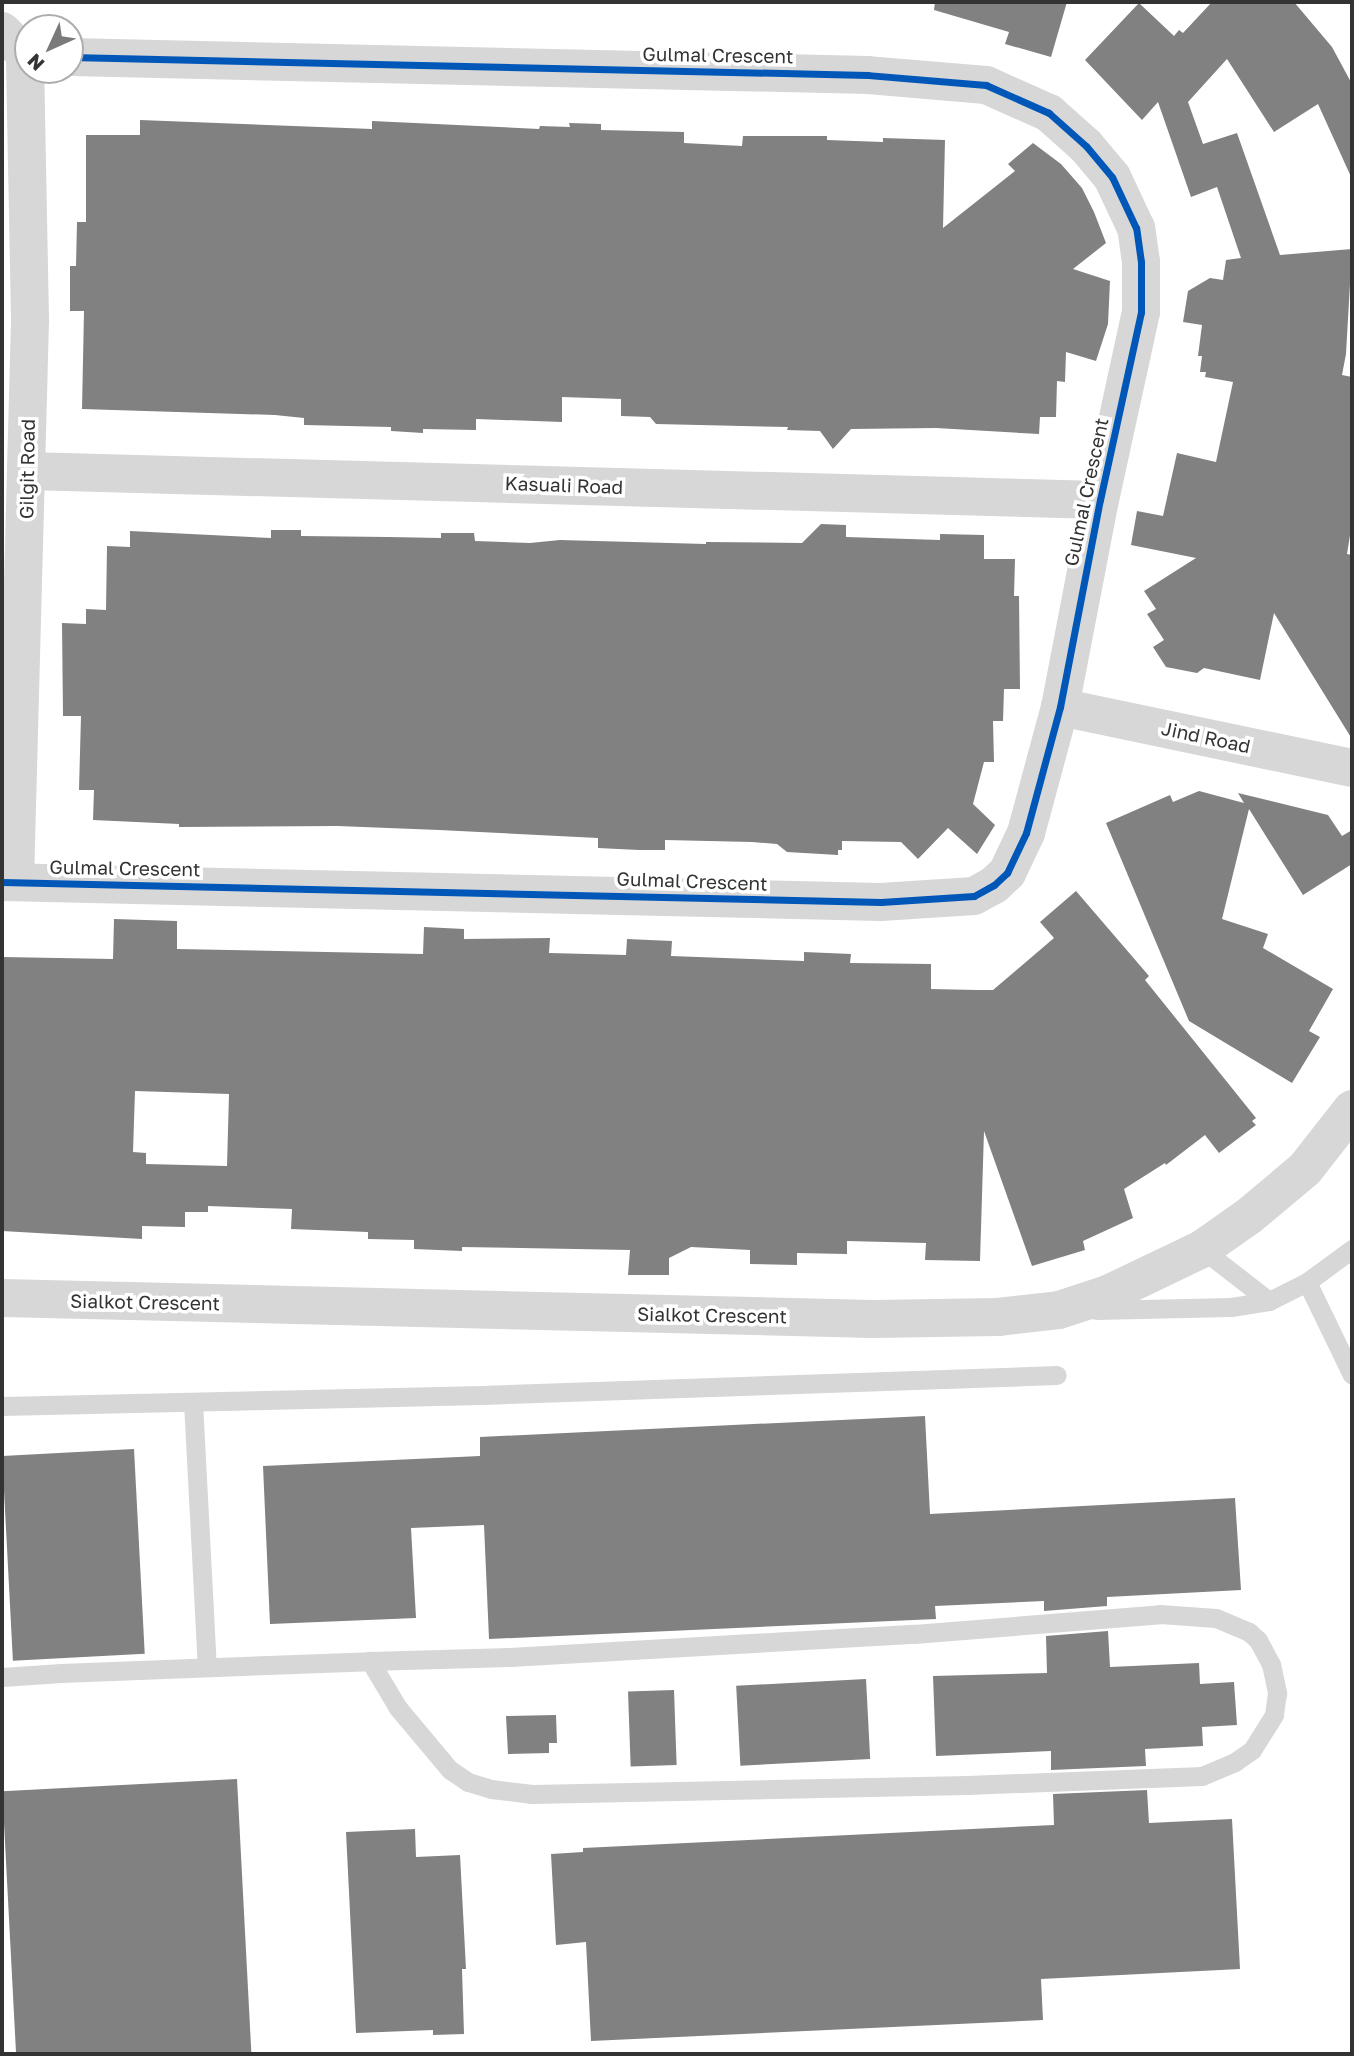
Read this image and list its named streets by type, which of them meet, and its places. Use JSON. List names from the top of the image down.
{
  "streets": {
    "street": [
      "Gulmal Crescent",
      "Gilgit Road",
      "Kasuali Road",
      "Jind Road",
      "Sialkot Crescent"
    ]
  },
  "crossings": [
    ["Gulmal Crescent", "Gilgit Road"],
    ["Gulmal Crescent", "Kasuali Road"],
    ["Gulmal Crescent", "Jind Road"],
    ["Gilgit Road", "Kasuali Road"]
  ],
  "north": "bottom left"
}
